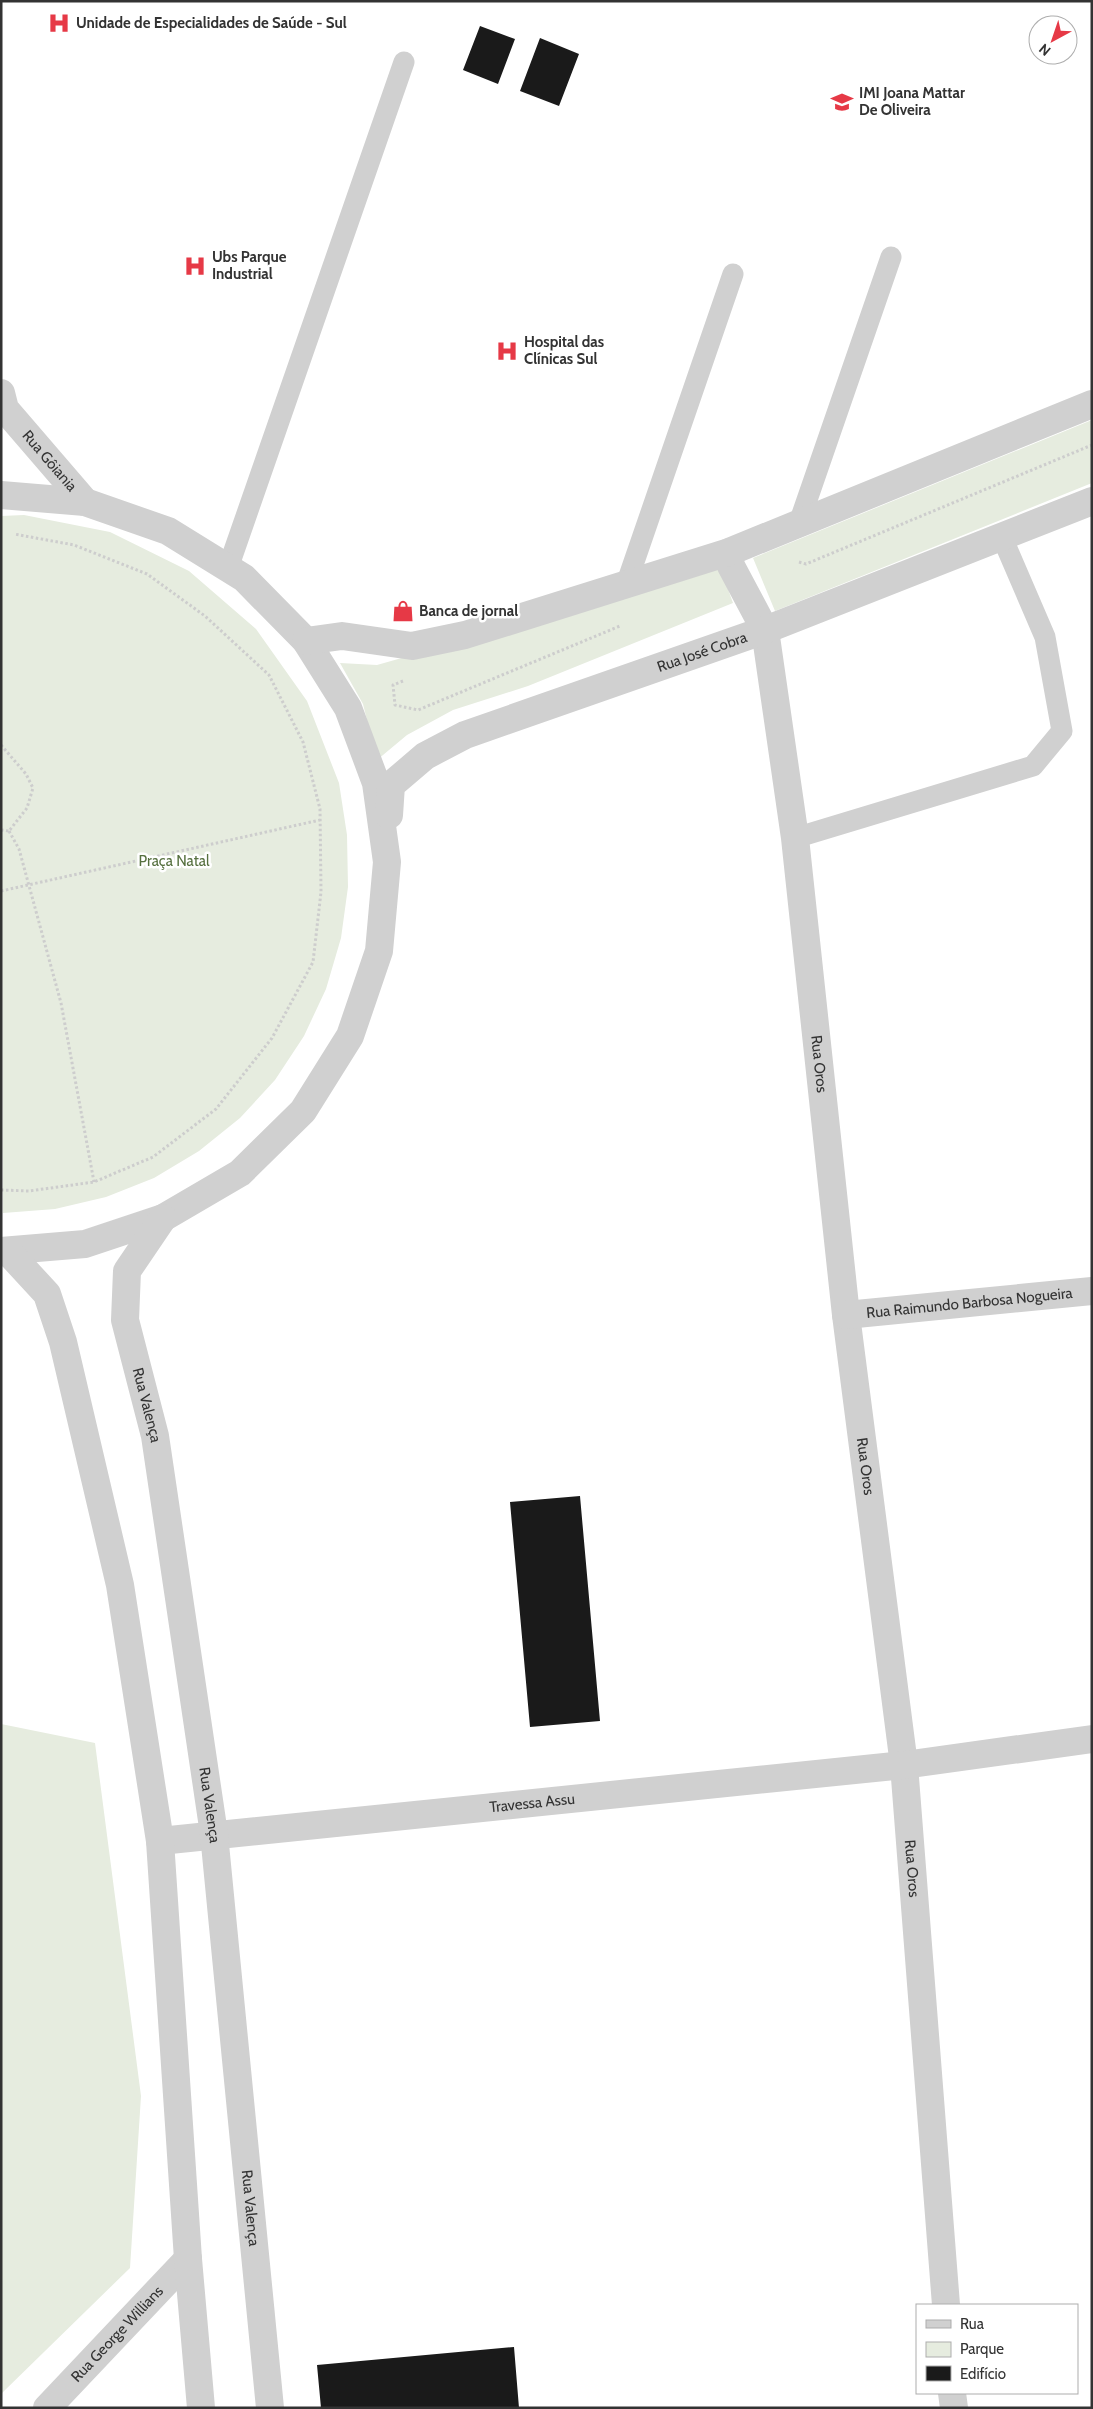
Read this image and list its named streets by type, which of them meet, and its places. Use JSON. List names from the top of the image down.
{
  "streets": {
    "street": [
      "Rua Gôiania",
      "Rua José Cobra",
      "Rua Oros",
      "Rua Raimundo Barbosa Nogueira",
      "Rua Valença",
      "Travessa Assu",
      "Rua George Willians"
    ]
  },
  "crossings": [
    ["Rua José Cobra", "Rua Oros"],
    ["Rua Oros", "Rua Raimundo Barbosa Nogueira"],
    ["Rua Oros", "Travessa Assu"],
    ["Rua Valença", "Travessa Assu"]
  ],
  "parks": ["Praça Natal"],
  "places": {
    "hospital": ["Unidade de Especialidades de Saúde - Sul", "Ubs Parque Industrial", "Hospital das Clínicas Sul"],
    "school or university": ["IMI Joana Mattar De Oliveira"],
    "shop": ["Banca de jornal"]
  },
  "legend": ["Rua", "Parque", "Edifício"],
  "north": "bottom left"
}
